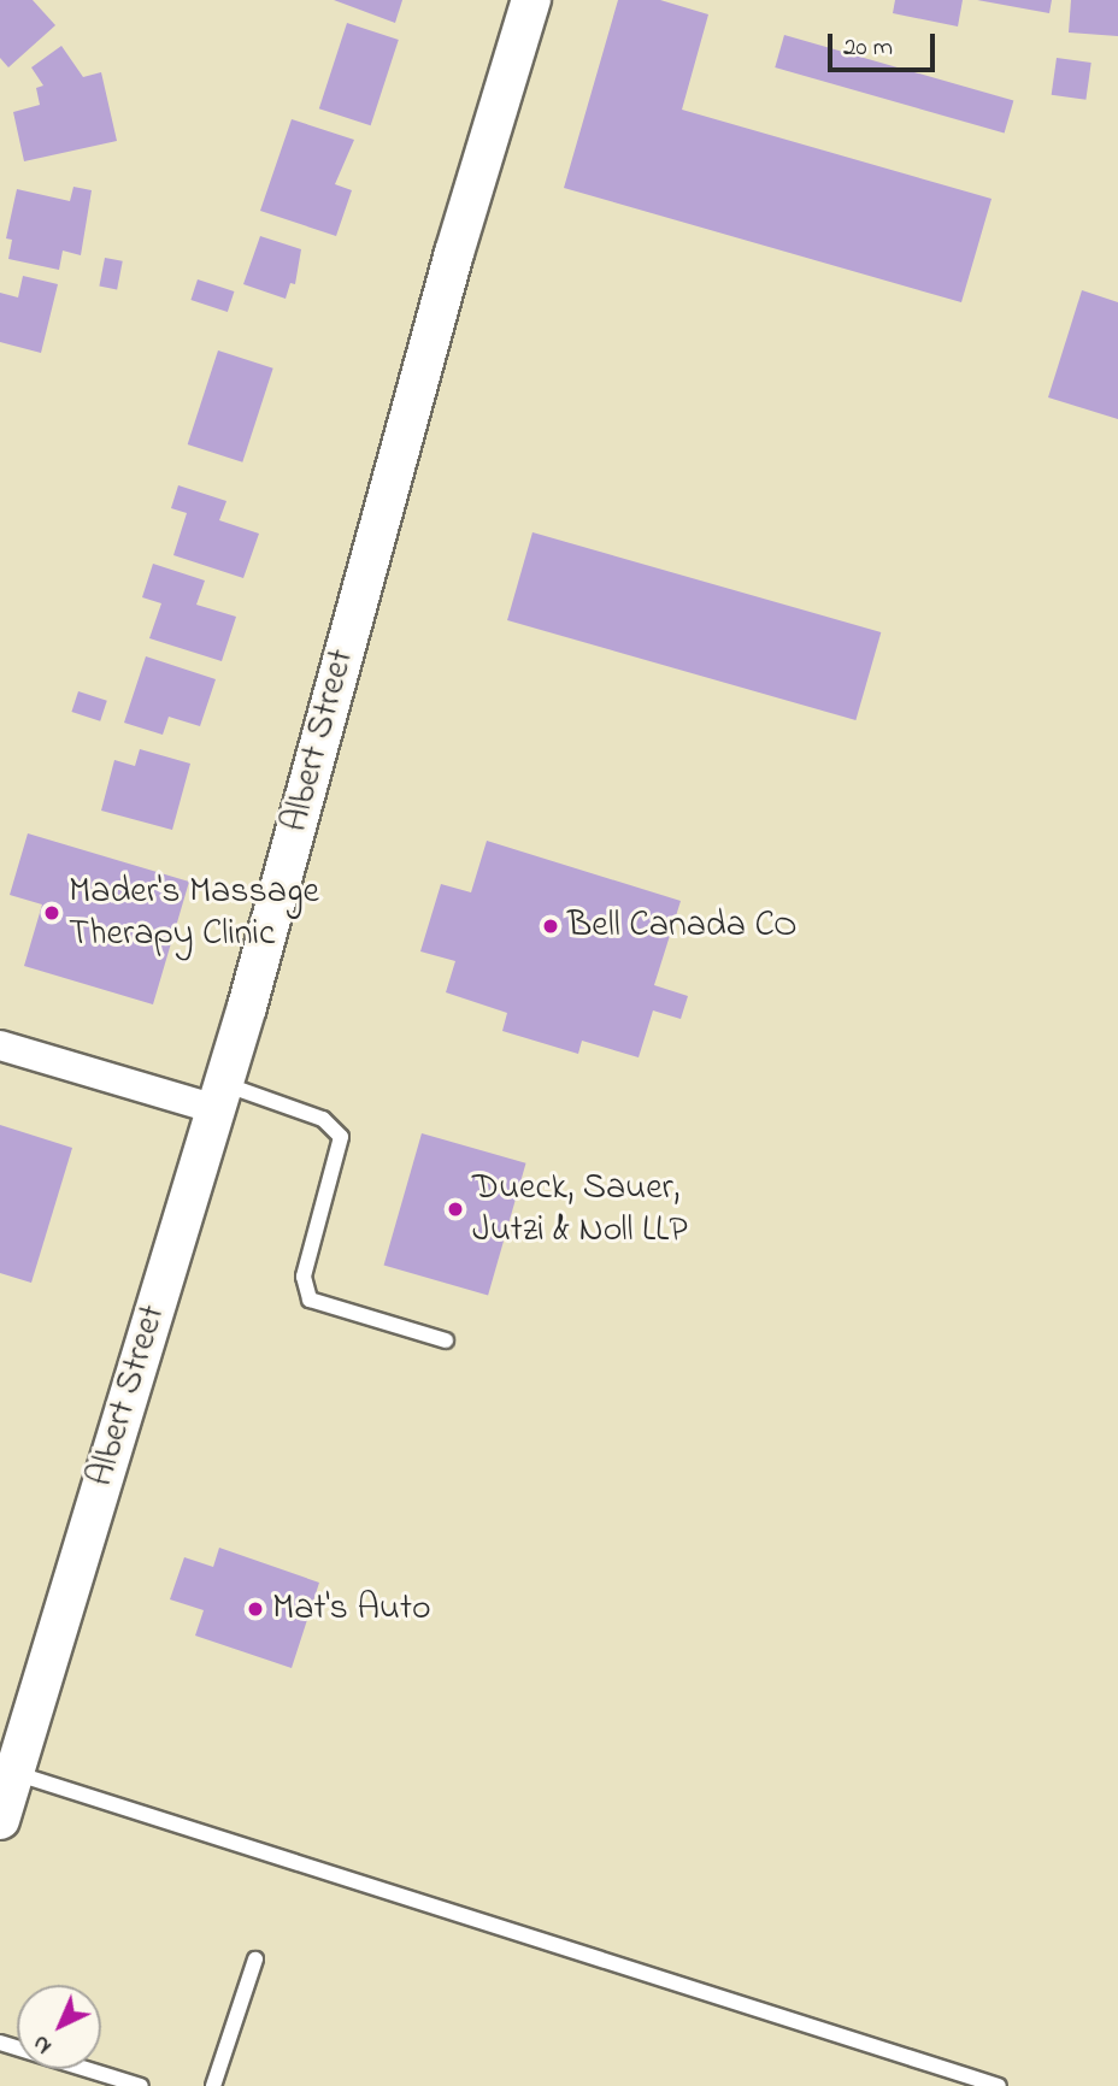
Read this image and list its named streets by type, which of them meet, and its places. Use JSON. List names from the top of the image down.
{
  "streets": {
    "street": ["Albert Street"]
  },
  "places": [
    "Mader's Massage Therapy Clinic",
    "Bell Canada CO",
    "Dueck, Sauer, Jutzi & Noll LLP",
    "Mat's Auto"
  ],
  "scale_bar": "20 m",
  "north": "bottom left"
}
